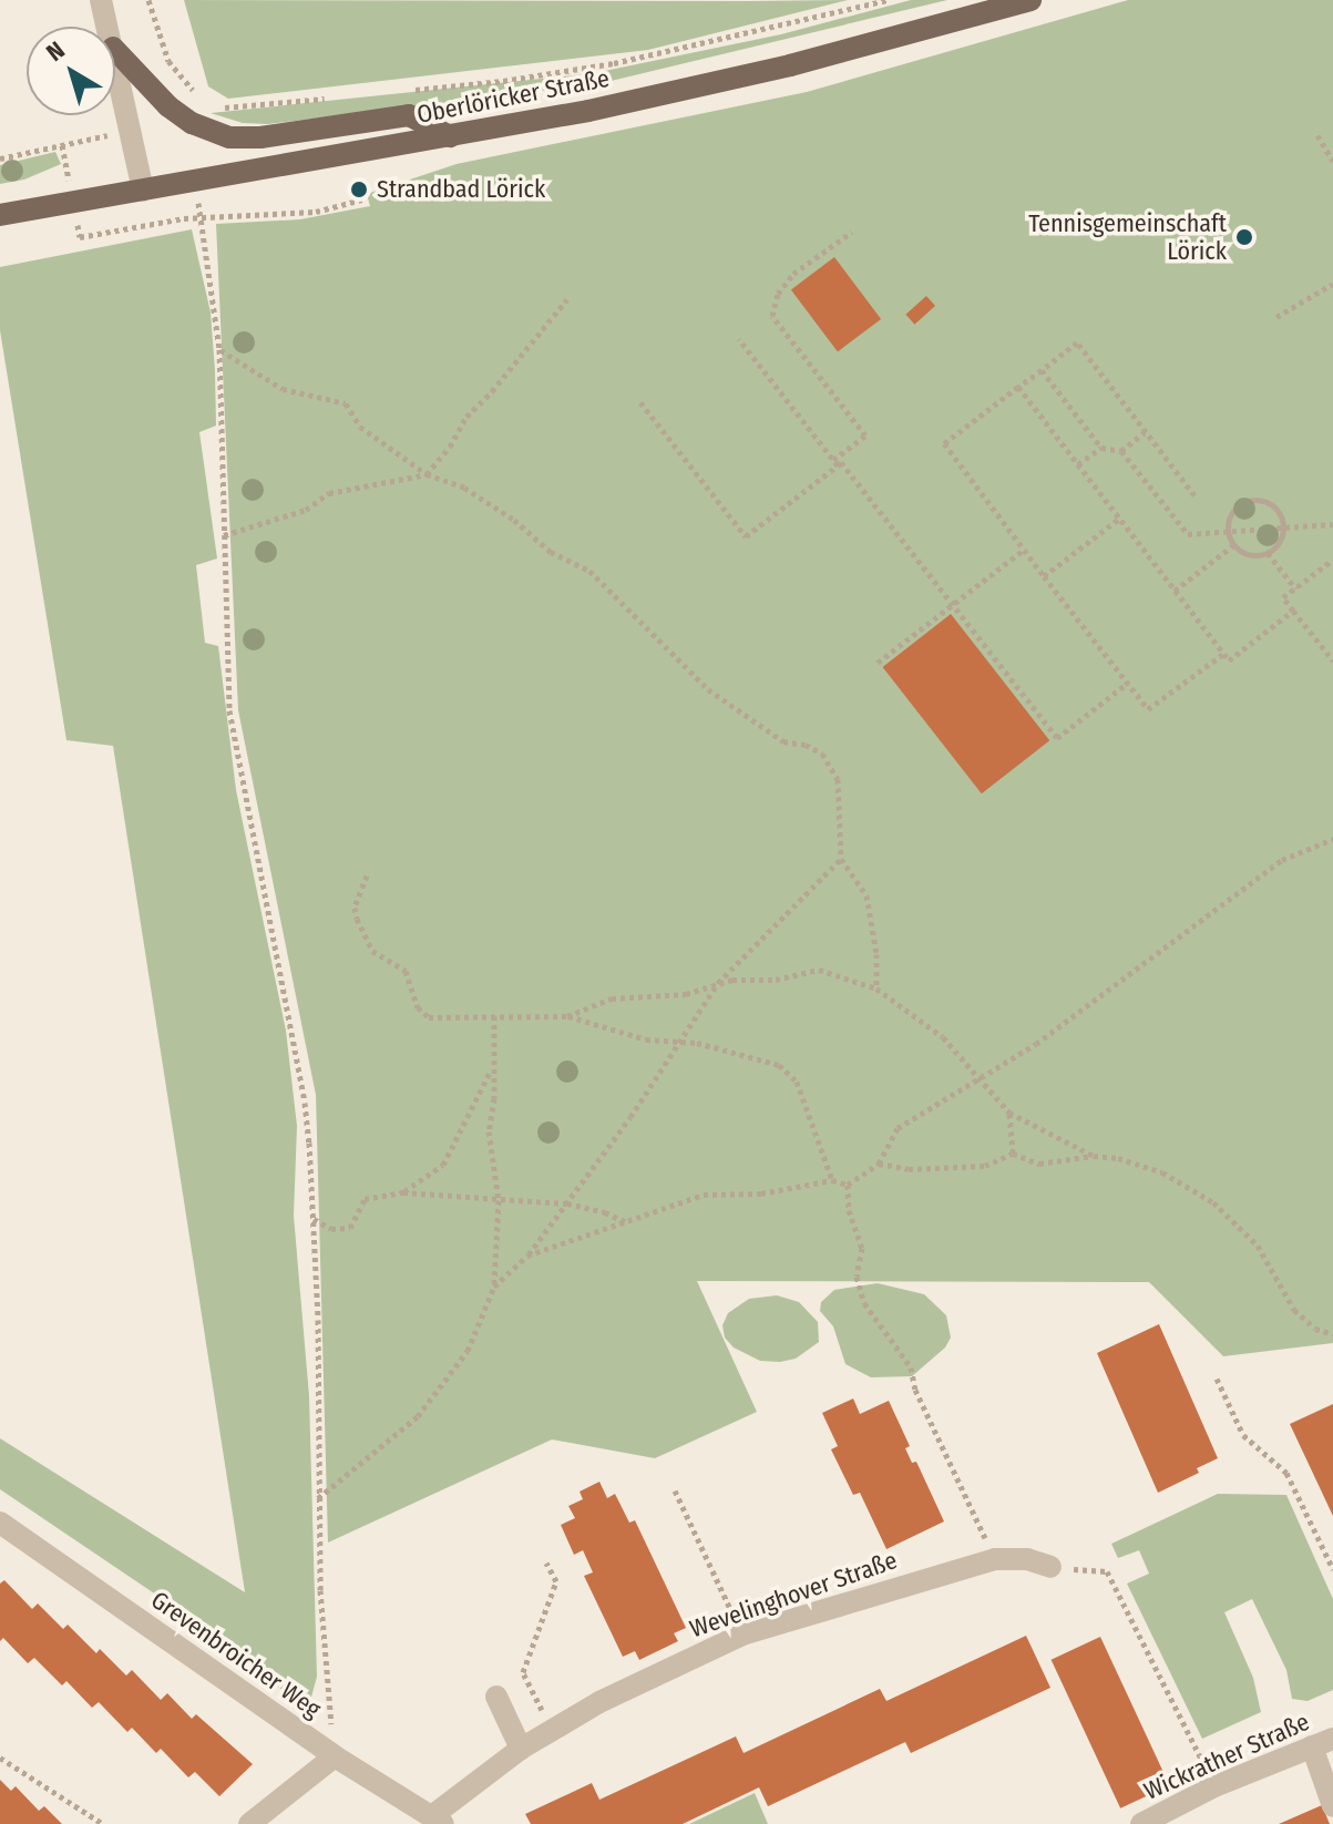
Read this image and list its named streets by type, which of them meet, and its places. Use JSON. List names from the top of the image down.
{
  "streets": {
    "main road": ["Oberlöricker Straße"],
    "street": ["Wevelinghover Straße", "Grevenbroicher Weg", "Wickrather Straße"]
  },
  "crossings": [
    ["Wevelinghover Straße", "Grevenbroicher Weg"]
  ],
  "places": ["Strandbad Lörick", "Tennisgemeinschaft Lörick"],
  "north": "top left"
}
